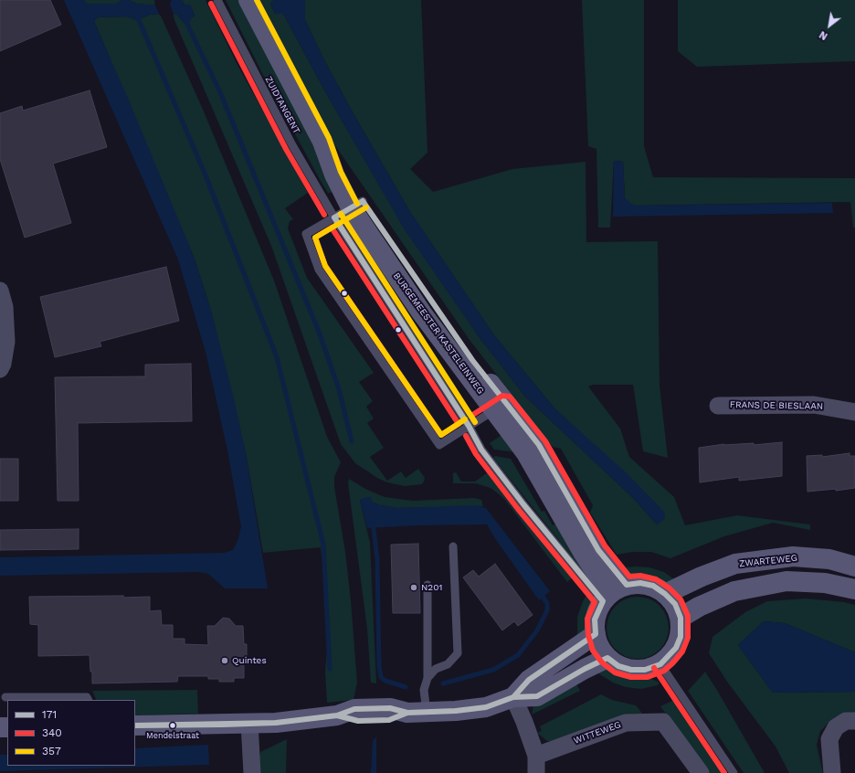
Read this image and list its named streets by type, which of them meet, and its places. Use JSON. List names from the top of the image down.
{
  "streets": {
    "main road": ["BURGEMEESTER KASTELEINWEG", "ZWARTEWEG"],
    "street": ["FRANS DE BIESLAAN", "WITTEWEG"],
    "lane": ["ZUIDTANGENT"]
  },
  "crossings": [
    ["BURGEMEESTER KASTELEINWEG", "ZWARTEWEG"]
  ],
  "places": ["N201", "Quintes", "Mendelstraat"],
  "lines": ["transit line 357", "transit line 340", "transit line 171"],
  "legend": ["171", "340", "357"],
  "north": "bottom left"
}
